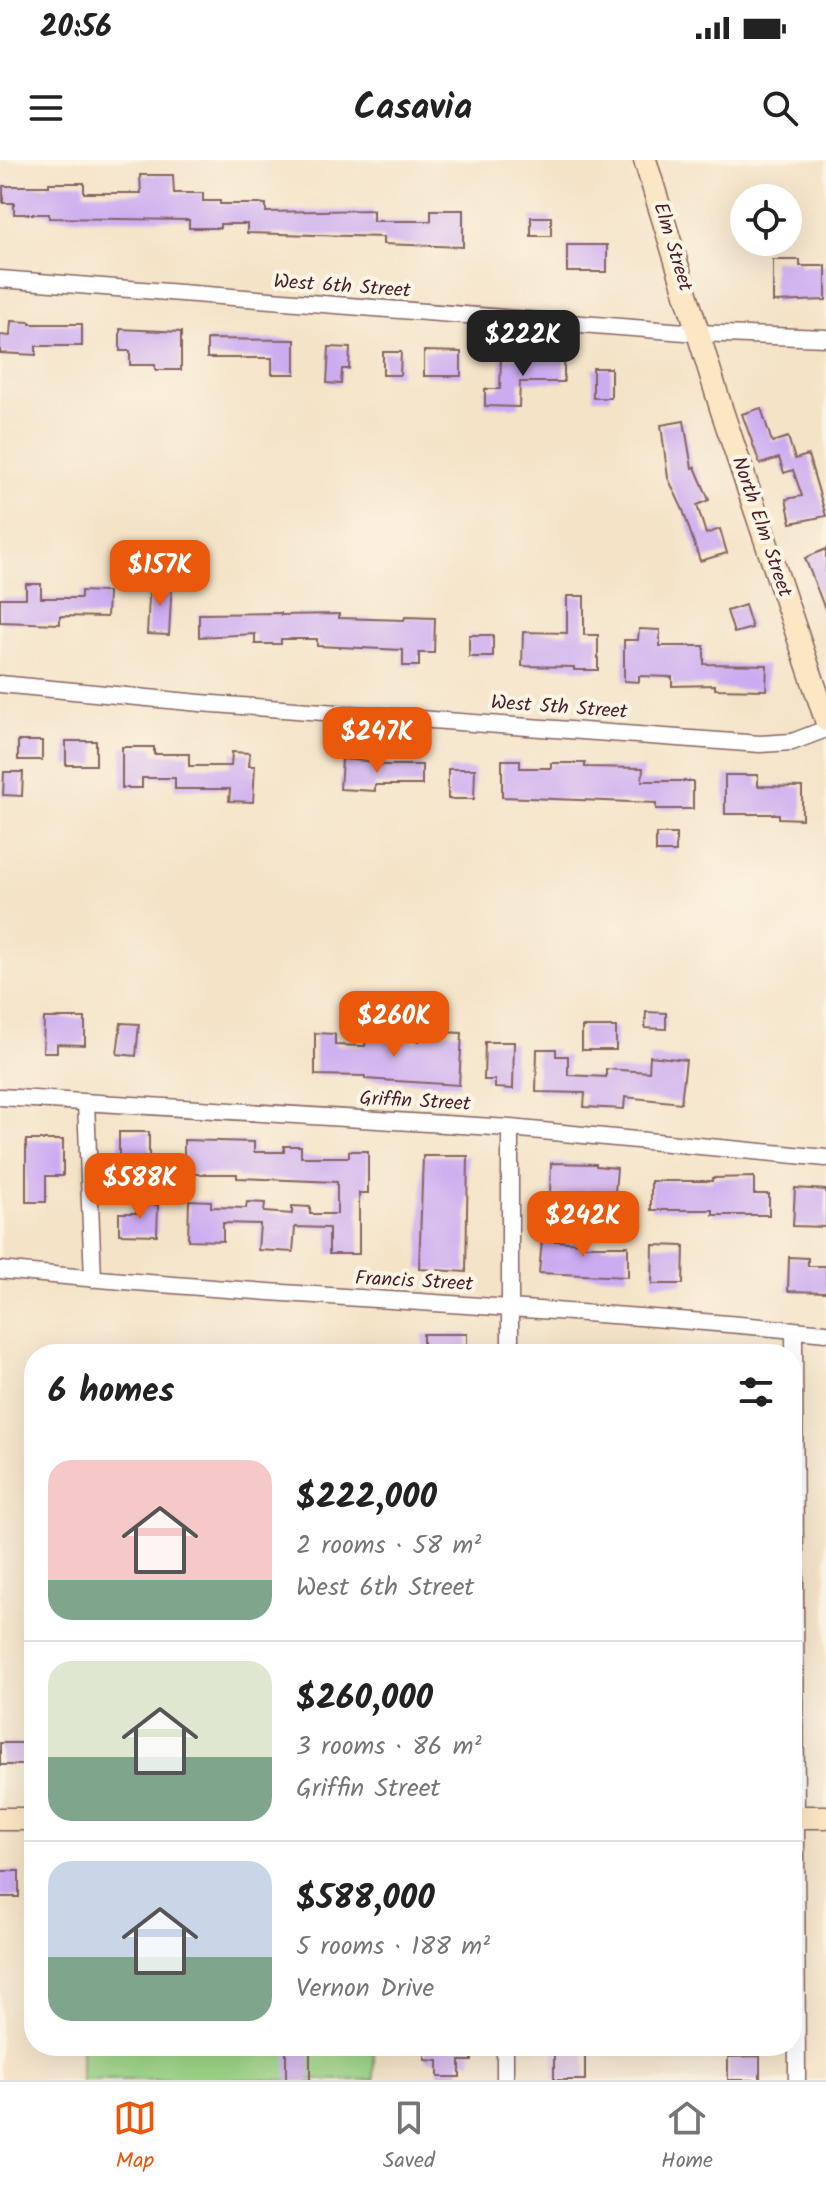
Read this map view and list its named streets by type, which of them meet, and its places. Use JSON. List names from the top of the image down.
{
  "streets": {
    "street": [
      "Elm Street",
      "West 6th Street",
      "North Elm Street",
      "West 5th Street",
      "Griffin Street",
      "Francis Street"
    ]
  },
  "crossings": [
    ["Elm Street", "West 6th Street"],
    ["Elm Street", "North Elm Street"],
    ["West 6th Street", "North Elm Street"]
  ],
  "page": {
    "status": "20:56",
    "header": "Casavia",
    "price": [
      "$222K",
      "$157K",
      "$247K",
      "$260K",
      "$588K",
      "$242K"
    ],
    "heading": "6 homes",
    "list": [
      {
        "name": "$222,000",
        "note": "2 rooms · 58 m² · West 6th Street"
      },
      {
        "name": "$260,000",
        "note": "3 rooms · 86 m² · Griffin Street"
      },
      {
        "name": "$588,000",
        "note": "5 rooms · 188 m² · Vernon Drive"
      }
    ],
    "tabs": ["Map", "Saved", "Home"]
  }
}
